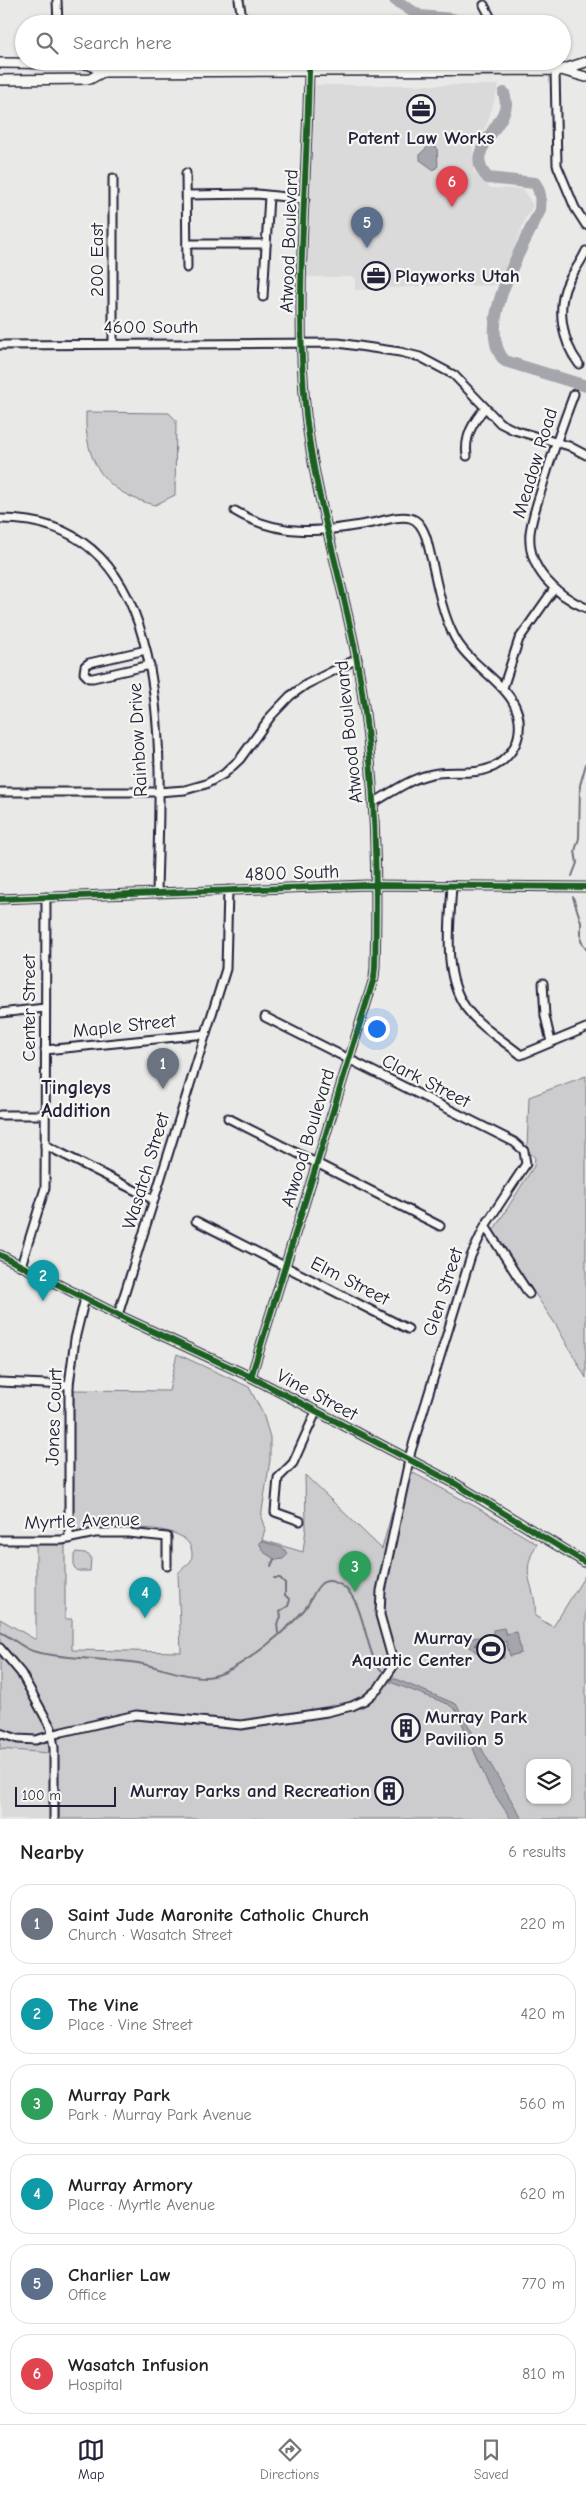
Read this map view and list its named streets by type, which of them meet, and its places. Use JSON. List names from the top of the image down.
{
  "streets": {
    "street": [
      "Atwood Boulevard",
      "200 East",
      "4600 South",
      "Meadow Road",
      "Rainbow Drive",
      "4800 South",
      "Center Street",
      "Maple Street",
      "Clark Street",
      "Wasatch Street",
      "Elm Street",
      "Glen Street",
      "Vine Street",
      "Jones Court",
      "Myrtle Avenue"
    ]
  },
  "crossings": [
    ["Atwood Boulevard", "4600 South"],
    ["Atwood Boulevard", "4800 South"],
    ["Atwood Boulevard", "Clark Street"],
    ["Atwood Boulevard", "Elm Street"],
    ["Atwood Boulevard", "Vine Street"],
    ["200 East", "4600 South"],
    ["4600 South", "Meadow Road"],
    ["Rainbow Drive", "4800 South"],
    ["4800 South", "Center Street"],
    ["4800 South", "Wasatch Street"],
    ["Center Street", "Maple Street"],
    ["Center Street", "Vine Street"],
    ["Maple Street", "Wasatch Street"],
    ["Clark Street", "Glen Street"],
    ["Wasatch Street", "Vine Street"],
    ["Glen Street", "Vine Street"],
    ["Vine Street", "Jones Court"],
    ["Jones Court", "Myrtle Avenue"]
  ],
  "districts": ["Tingleys Addition"],
  "places": {
    "office": ["Patent Law Works", "Playworks Utah"],
    "sports": ["Murray Aquatic Center"],
    "building": ["Murray Park Pavilion 5", "Murray Parks and Recreation"]
  },
  "scale_bar": "100 m",
  "page": {
    "search": "Search here",
    "pins": [
      "6",
      "5",
      "1",
      "2",
      "3",
      "4"
    ],
    "scale": "100 m",
    "heading": ["Nearby", "6 results"],
    "list": [
      {
        "mark": "1",
        "name": "Saint Jude Maronite Catholic Church",
        "note": "Church · Wasatch Street",
        "value": "220 m"
      },
      {
        "mark": "2",
        "name": "The Vine",
        "note": "Place · Vine Street",
        "value": "420 m"
      },
      {
        "mark": "3",
        "name": "Murray Park",
        "note": "Park · Murray Park Avenue",
        "value": "560 m"
      },
      {
        "mark": "4",
        "name": "Murray Armory",
        "note": "Place · Myrtle Avenue",
        "value": "620 m"
      },
      {
        "mark": "5",
        "name": "Charlier Law",
        "note": "Office",
        "value": "770 m"
      },
      {
        "mark": "6",
        "name": "Wasatch Infusion",
        "note": "Hospital",
        "value": "810 m"
      }
    ],
    "nav": ["Map", "Directions", "Saved"]
  }
}
